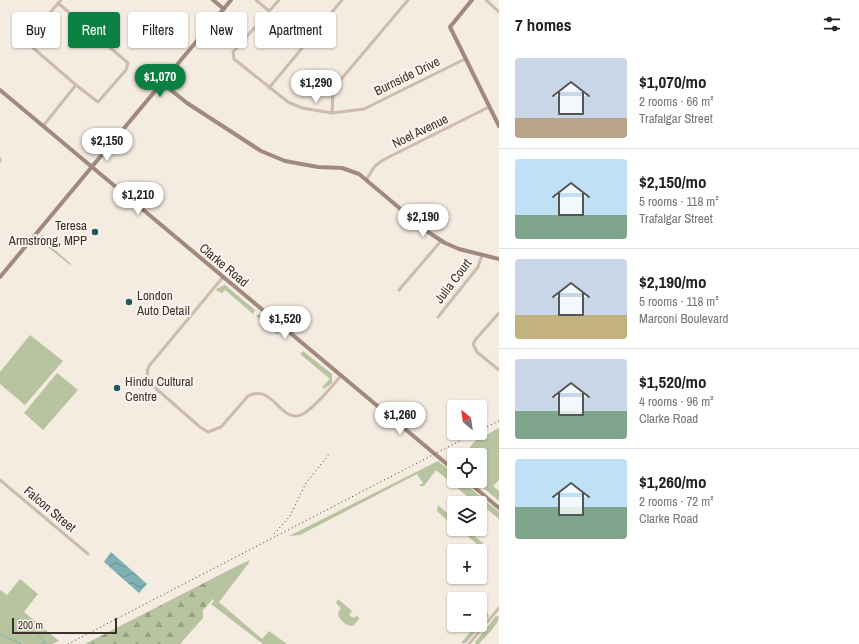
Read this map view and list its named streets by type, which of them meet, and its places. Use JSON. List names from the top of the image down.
{
  "streets": {
    "main road": ["Clarke Road"],
    "street": [
      "Burnside Drive",
      "Noel Avenue",
      "Julia Court",
      "Falcon Street"
    ]
  },
  "places": ["Teresa Armstrong, MPP", "London Auto Detail", "Hindu Cultural Centre"],
  "scale_bar": "200 m",
  "north": "top left",
  "page": {
    "heading": "7 homes",
    "chip": [
      "Buy",
      "Rent",
      "Filters",
      "New",
      "Apartment"
    ],
    "list": [
      {
        "name": "$1,070/mo",
        "note": "2 rooms · 66 m² · Trafalgar Street"
      },
      {
        "name": "$2,150/mo",
        "note": "5 rooms · 118 m² · Trafalgar Street"
      },
      {
        "name": "$2,190/mo",
        "note": "5 rooms · 118 m² · Marconi Boulevard"
      },
      {
        "name": "$1,520/mo",
        "note": "4 rooms · 96 m² · Clarke Road"
      },
      {
        "name": "$1,260/mo",
        "note": "2 rooms · 72 m² · Clarke Road"
      }
    ],
    "price": [
      "$1,070",
      "$1,290",
      "$2,150",
      "$1,210",
      "$2,190",
      "$1,520",
      "$1,260"
    ],
    "map_buttons": ["+", "−"],
    "scale": "200 m"
  }
}
